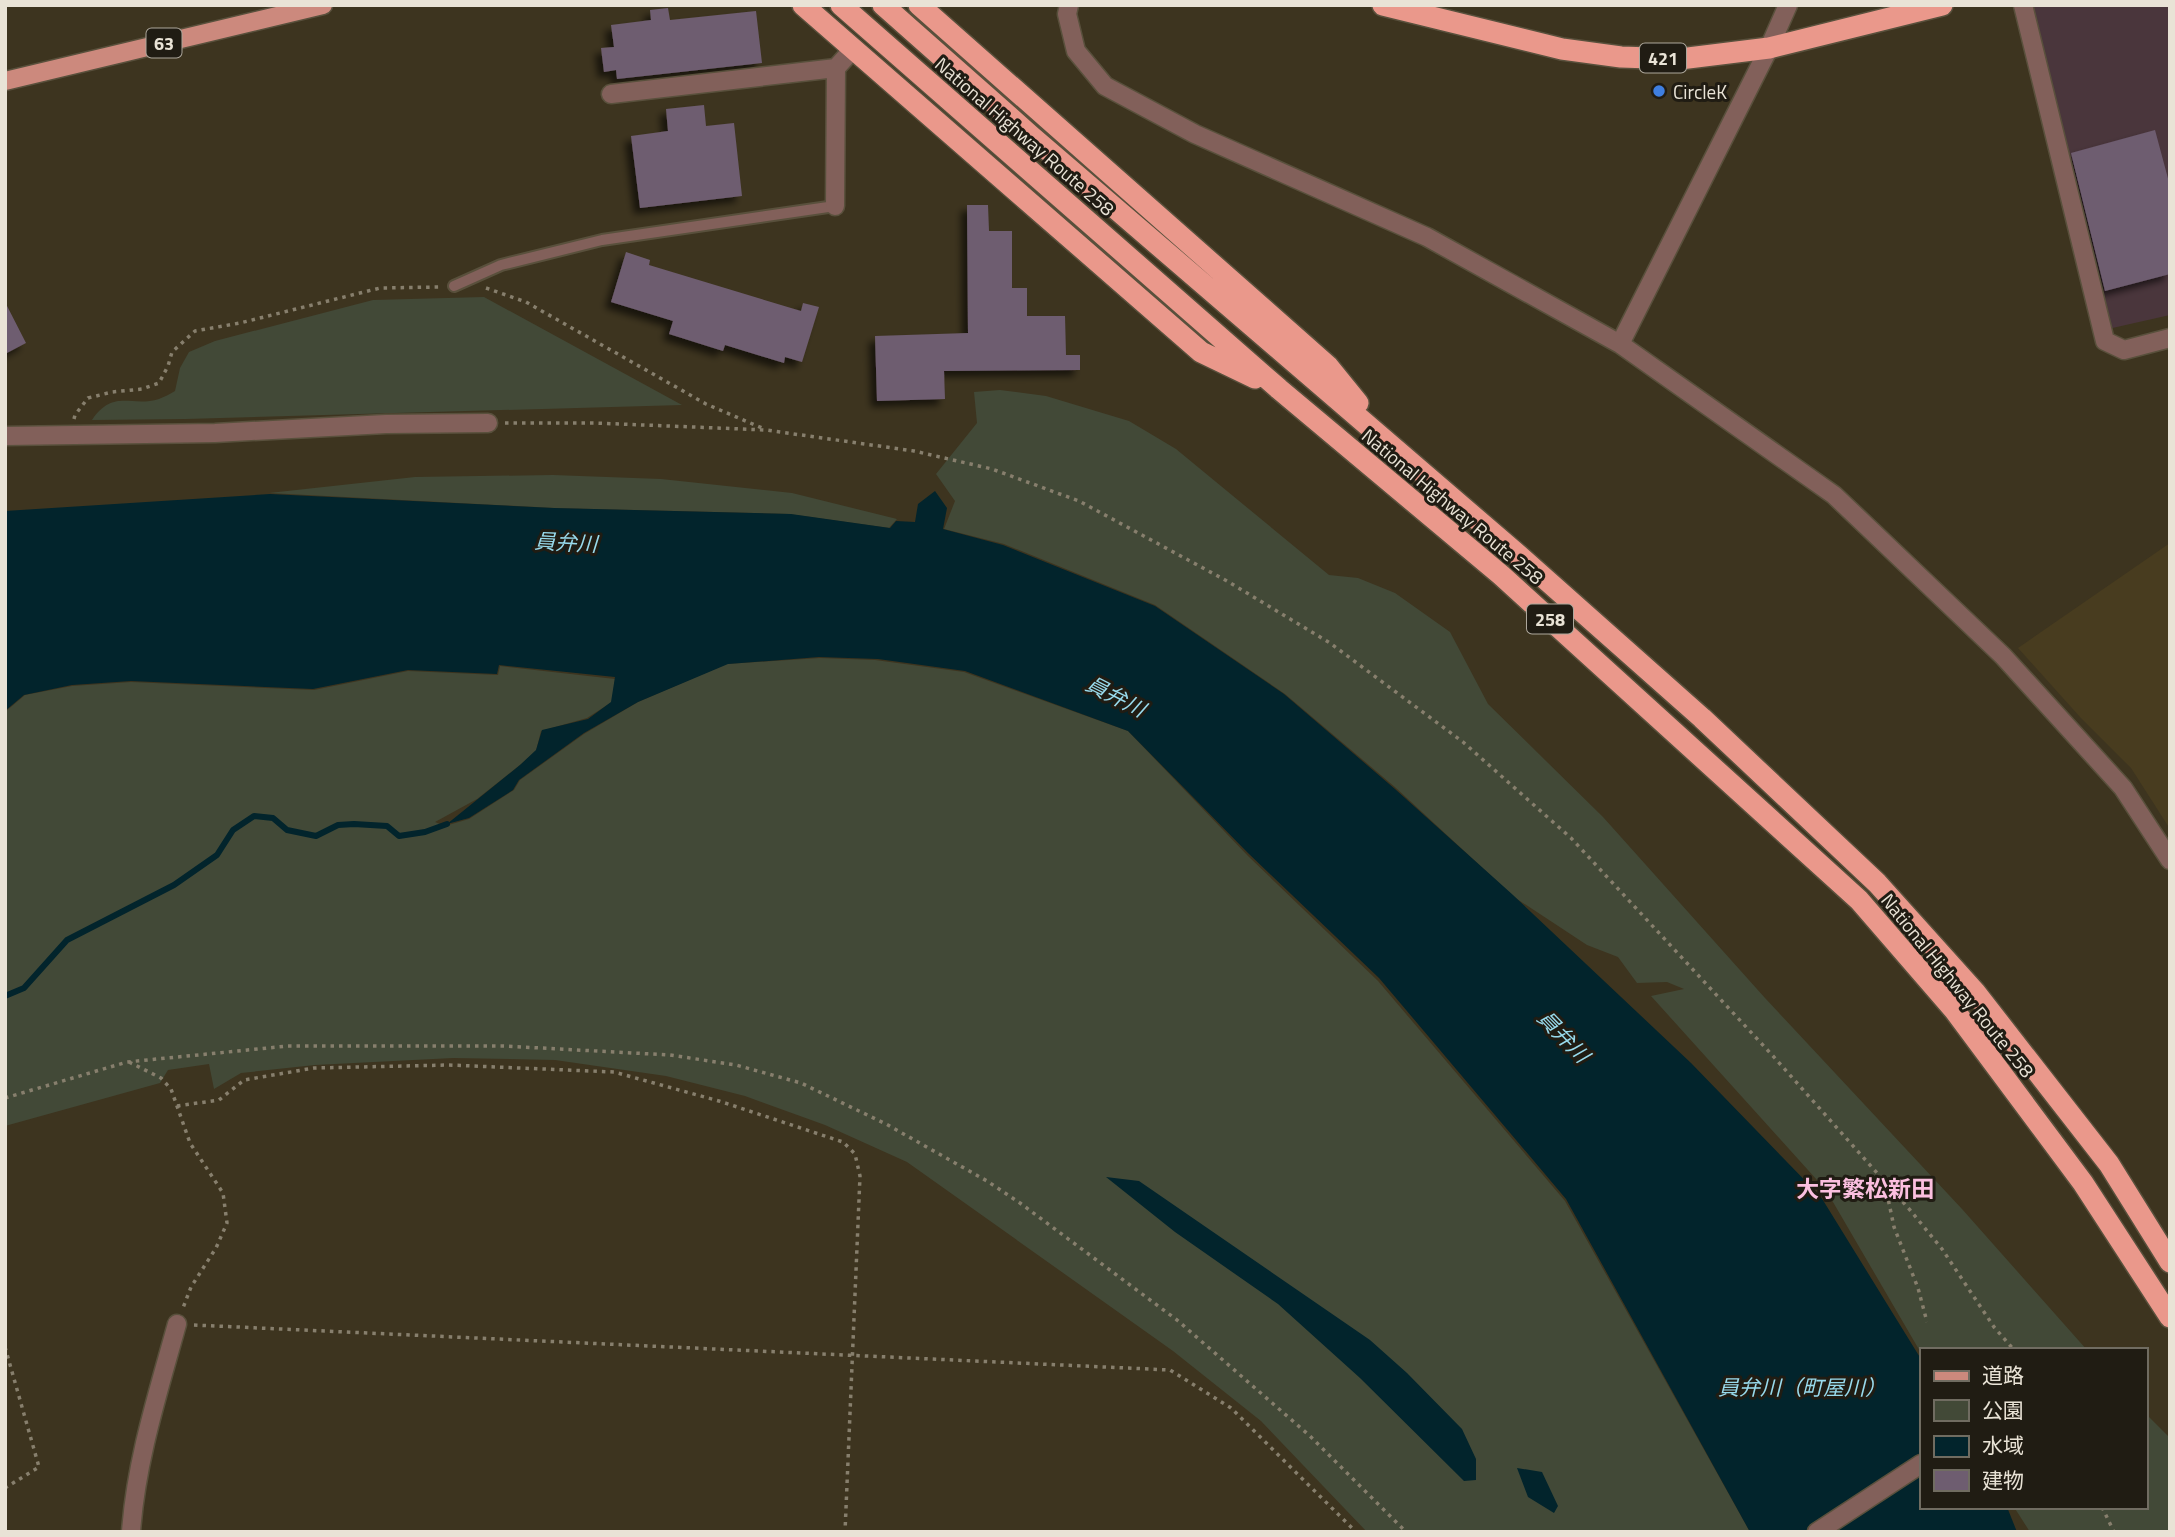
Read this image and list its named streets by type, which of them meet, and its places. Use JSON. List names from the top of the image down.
{
  "streets": {
    "highway": ["421", "National Highway Route 258", "258"],
    "main road": ["63"]
  },
  "districts": ["大字繁松新田"],
  "water": ["員弁川", "員弁川（町屋川）"],
  "places": ["CircleK"],
  "legend": [
    "道路",
    "公園",
    "水域",
    "建物"
  ]
}
